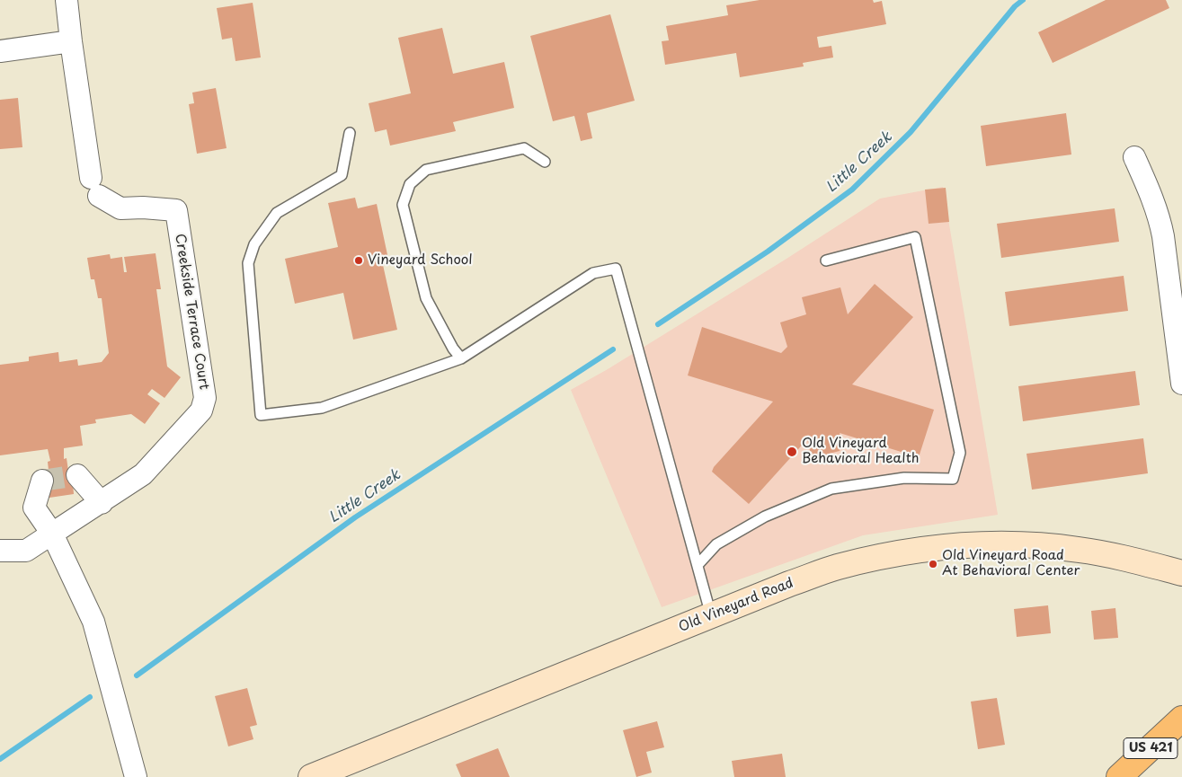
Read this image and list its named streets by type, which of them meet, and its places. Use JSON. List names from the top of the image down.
{
  "streets": {
    "highway": ["US 421"],
    "street": ["Creekside Terrace Court", "Old Vineyard Road"]
  },
  "water": ["Little Creek"],
  "places": ["Vineyard School", "Old Vineyard Behavioral Health", "Old Vineyard Road At Behavioral Center"]
}
